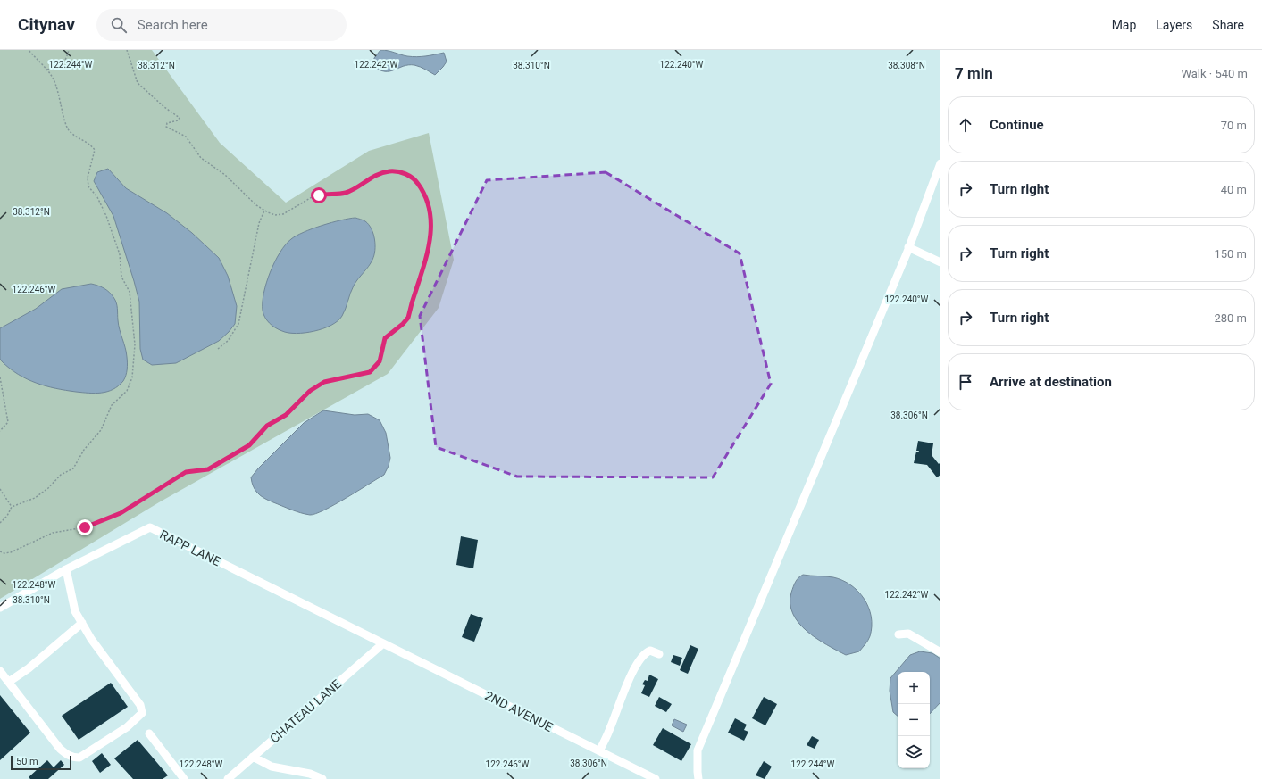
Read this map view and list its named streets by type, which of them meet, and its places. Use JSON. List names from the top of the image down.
{
  "streets": {
    "street": ["RAPP LANE", "CHATEAU LANE", "2ND AVENUE"]
  },
  "crossings": [
    ["RAPP LANE", "CHATEAU LANE"],
    ["RAPP LANE", "2ND AVENUE"],
    ["CHATEAU LANE", "2ND AVENUE"]
  ],
  "scale_bar": "50 m",
  "page": {
    "header": "Citynav",
    "search": "Search here",
    "nav": ["Map", "Layers", "Share"],
    "heading": ["7 min", "Walk · 540 m"],
    "list": [
      ["Continue", "70 m"],
      ["Turn right", "40 m"],
      ["Turn right", "150 m"],
      ["Turn right", "280 m"],
      "Arrive at destination"
    ],
    "map_buttons": ["+", "−"],
    "scale": "50 m"
  },
  "coordinates": [
    "122.244°W",
    "122.242°W",
    "122.240°W",
    "38.312°N",
    "38.310°N",
    "38.308°N",
    "122.246°W",
    "38.306°N",
    "122.248°W"
  ]
}
